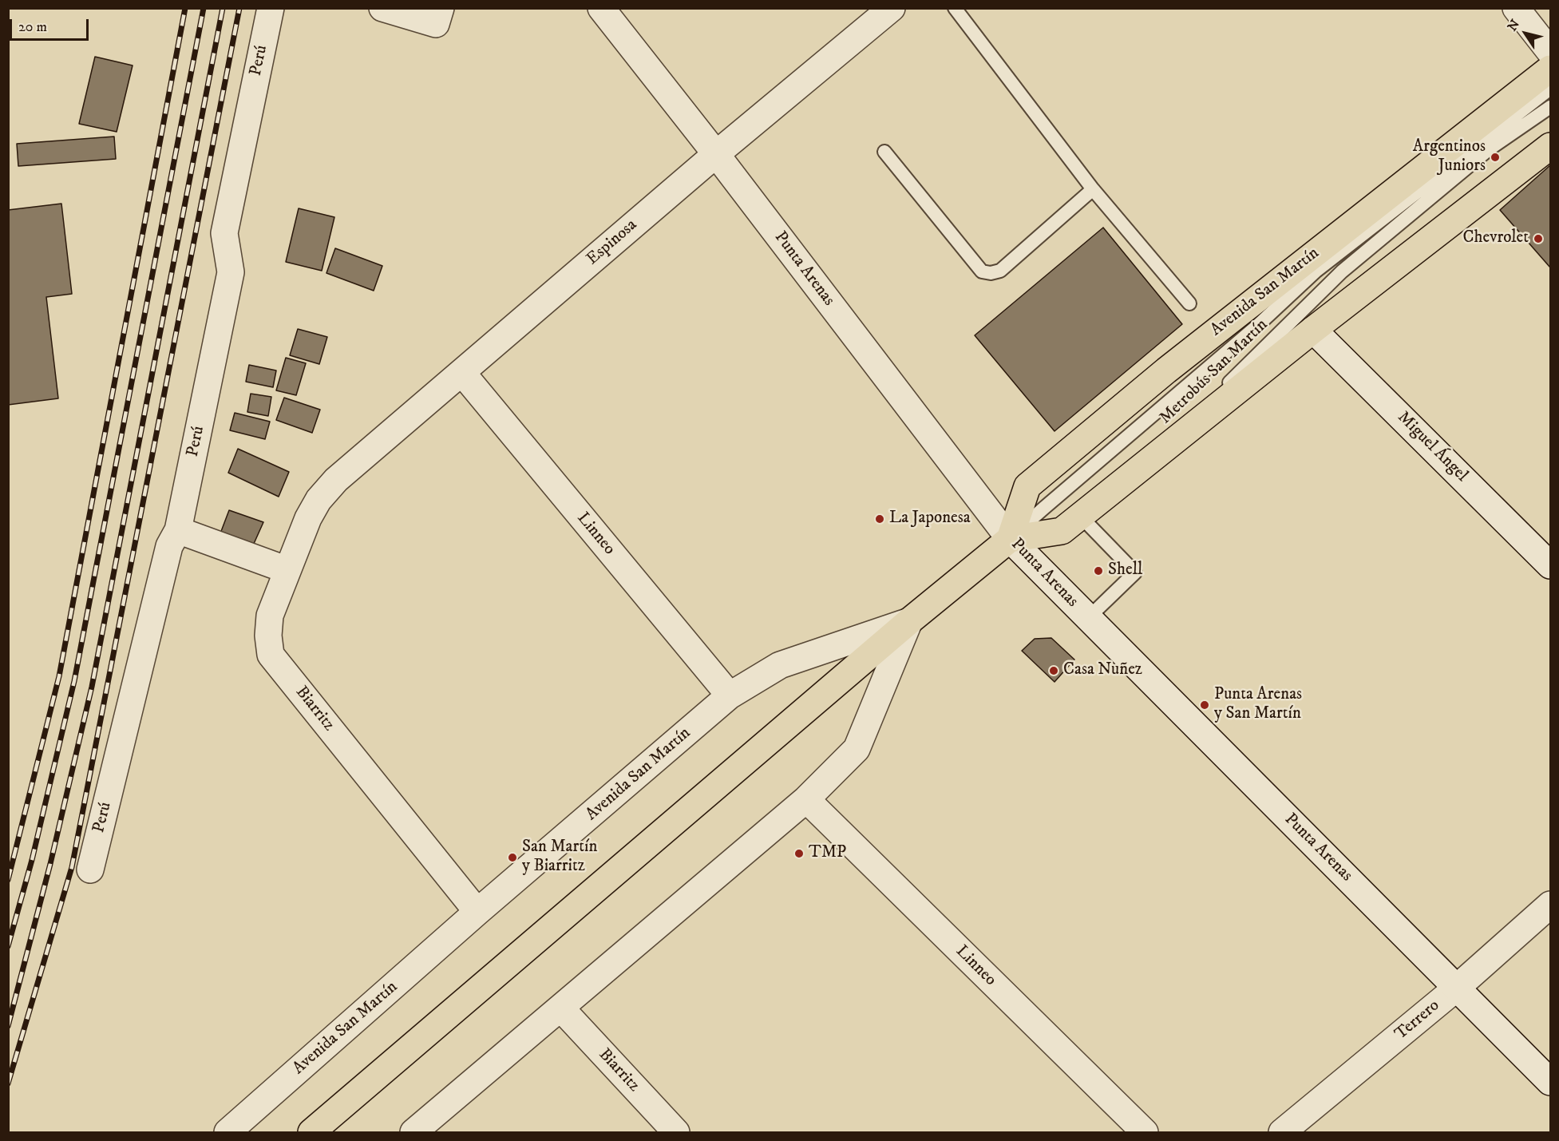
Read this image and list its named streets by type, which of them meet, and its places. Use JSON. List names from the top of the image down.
{
  "streets": {
    "main road": ["Avenida San Martín"],
    "street": [
      "Perú",
      "Espinosa",
      "Punta Arenas",
      "Miguel Ángel",
      "Linneo",
      "Biarritz",
      "Terrero"
    ],
    "lane": ["Metrobús San Martín"]
  },
  "crossings": [
    ["Espinosa", "Punta Arenas"],
    ["Espinosa", "Linneo"],
    ["Espinosa", "Biarritz"],
    ["Punta Arenas", "Avenida San Martín"],
    ["Punta Arenas", "Metrobús San Martín"],
    ["Punta Arenas", "Terrero"],
    ["Avenida San Martín", "Metrobús San Martín"],
    ["Avenida San Martín", "Linneo"],
    ["Avenida San Martín", "Biarritz"]
  ],
  "places": [
    "Argentinos Juniors",
    "Chevrolet",
    "La Japonesa",
    "Shell",
    "Casa Nuñez",
    "Punta Arenas y San Martín",
    "TMP",
    "San Martín y Biarritz"
  ],
  "scale_bar": "20 m",
  "north": "top left"
}
